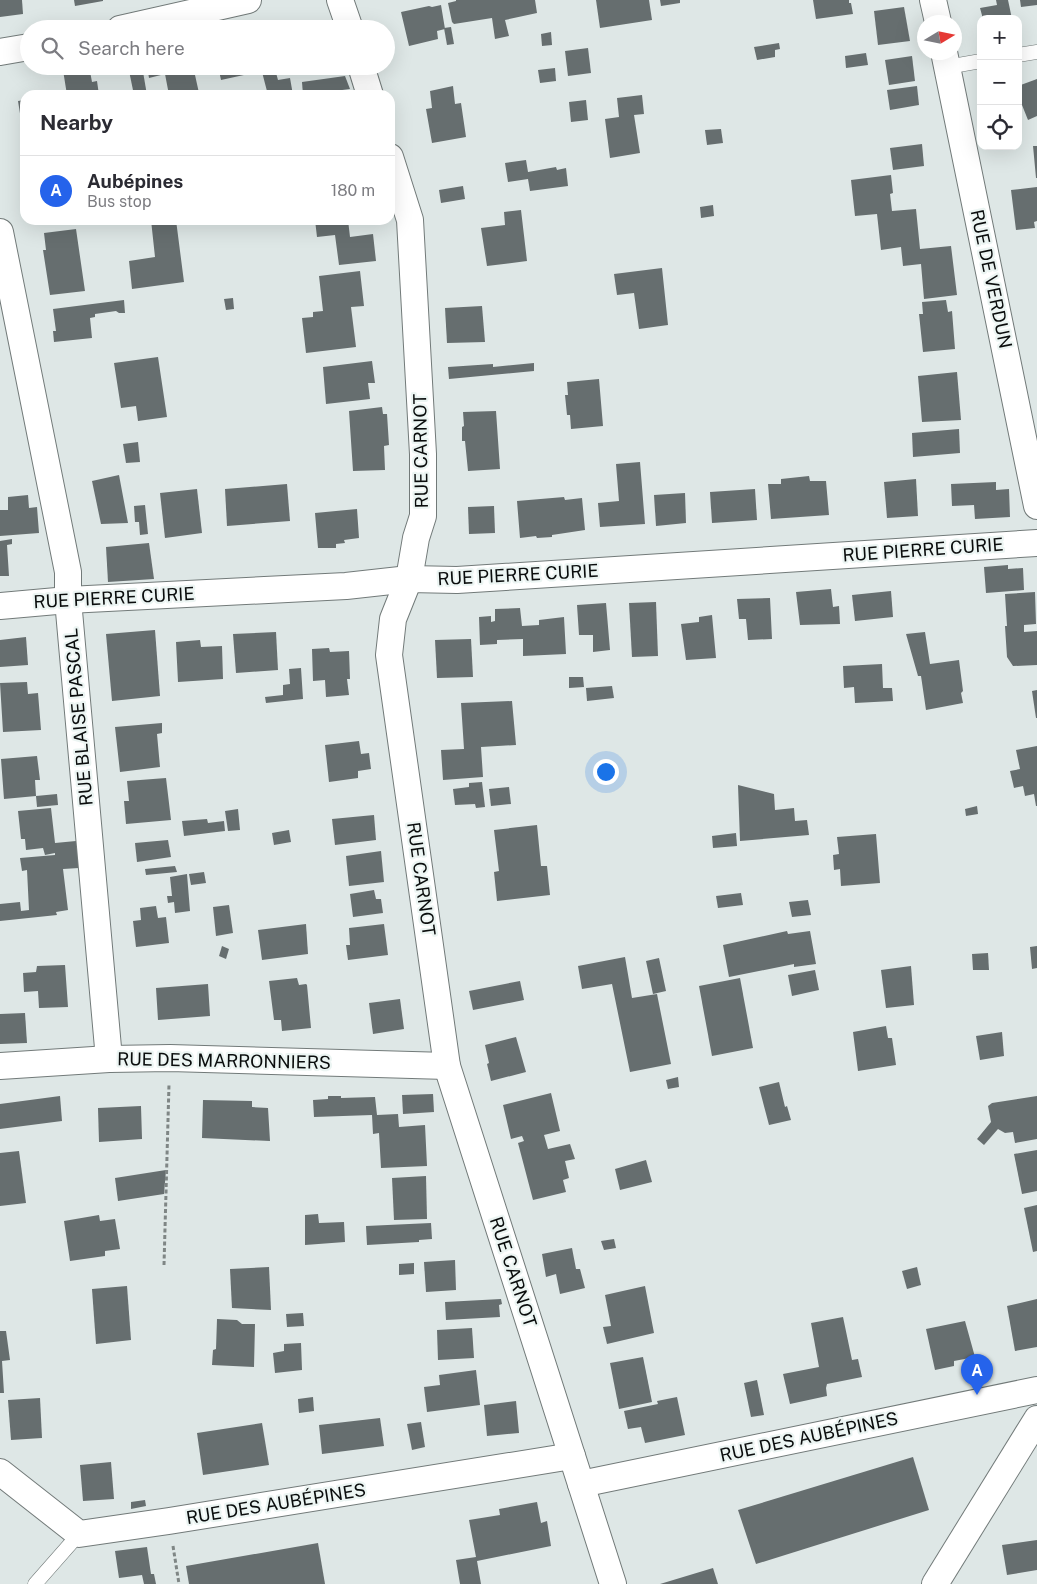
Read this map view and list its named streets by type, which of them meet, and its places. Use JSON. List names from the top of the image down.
{
  "streets": {
    "street": [
      "RUE DE VERDUN",
      "RUE CARNOT",
      "RUE PIERRE CURIE",
      "RUE BLAISE PASCAL",
      "RUE DES MARRONNIERS",
      "RUE DES AUBÉPINES"
    ]
  },
  "crossings": [
    ["RUE CARNOT", "RUE PIERRE CURIE"],
    ["RUE CARNOT", "RUE DES MARRONNIERS"],
    ["RUE CARNOT", "RUE DES AUBÉPINES"],
    ["RUE PIERRE CURIE", "RUE BLAISE PASCAL"],
    ["RUE BLAISE PASCAL", "RUE DES MARRONNIERS"]
  ],
  "north": "right",
  "page": {
    "map_buttons": ["+", "−"],
    "search": "Search here",
    "heading": "Nearby",
    "list": [
      {
        "mark": "A",
        "name": "Aubépines",
        "note": "Bus stop",
        "value": "180 m"
      }
    ],
    "pins": "A"
  }
}
